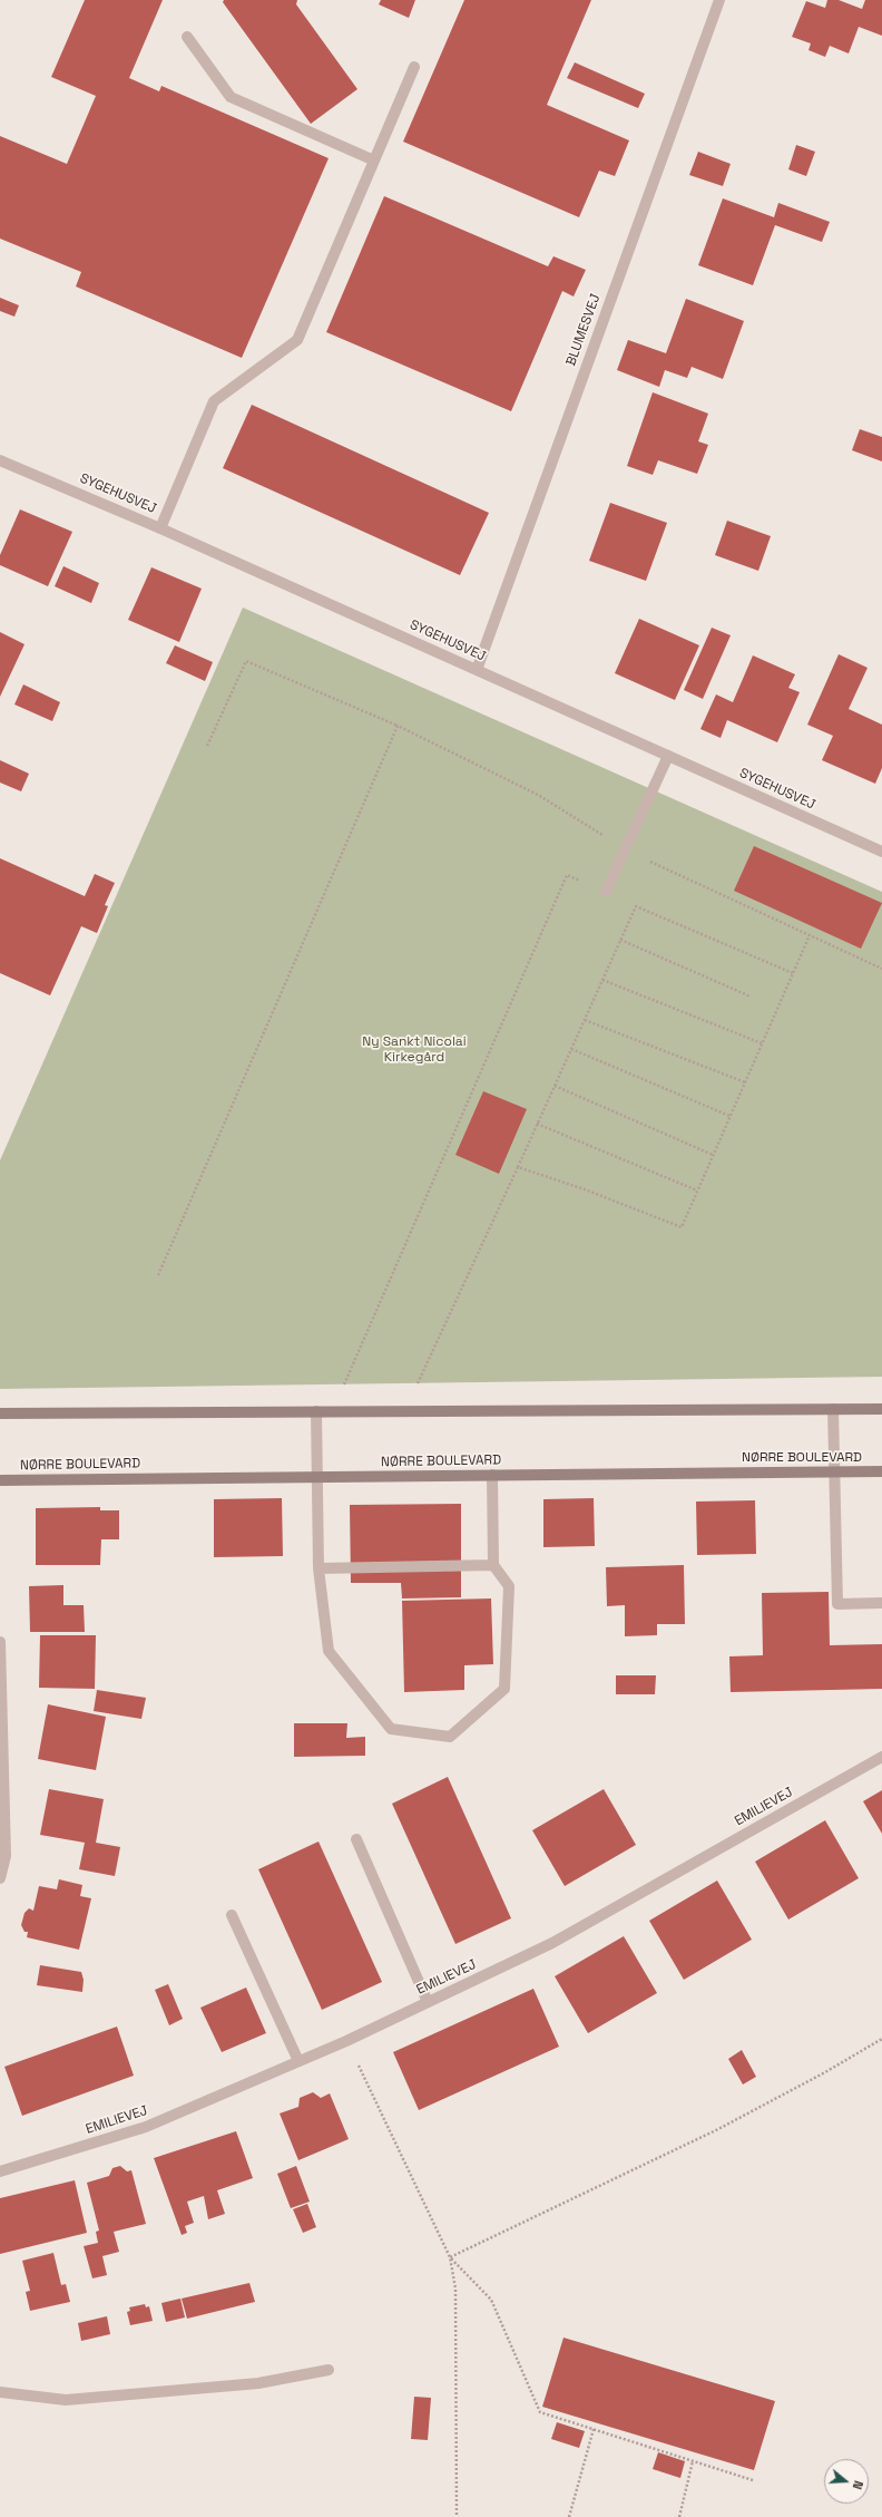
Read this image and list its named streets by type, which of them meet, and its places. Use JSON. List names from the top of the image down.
{
  "streets": {
    "street": [
      "BLUMESVEJ",
      "SYGEHUSVEJ",
      "NØRRE BOULEVARD",
      "EMILIEVEJ"
    ]
  },
  "crossings": [
    ["BLUMESVEJ", "SYGEHUSVEJ"]
  ],
  "parks": ["Ny Sankt Nicolai Kirkegård"],
  "north": "right"
}
